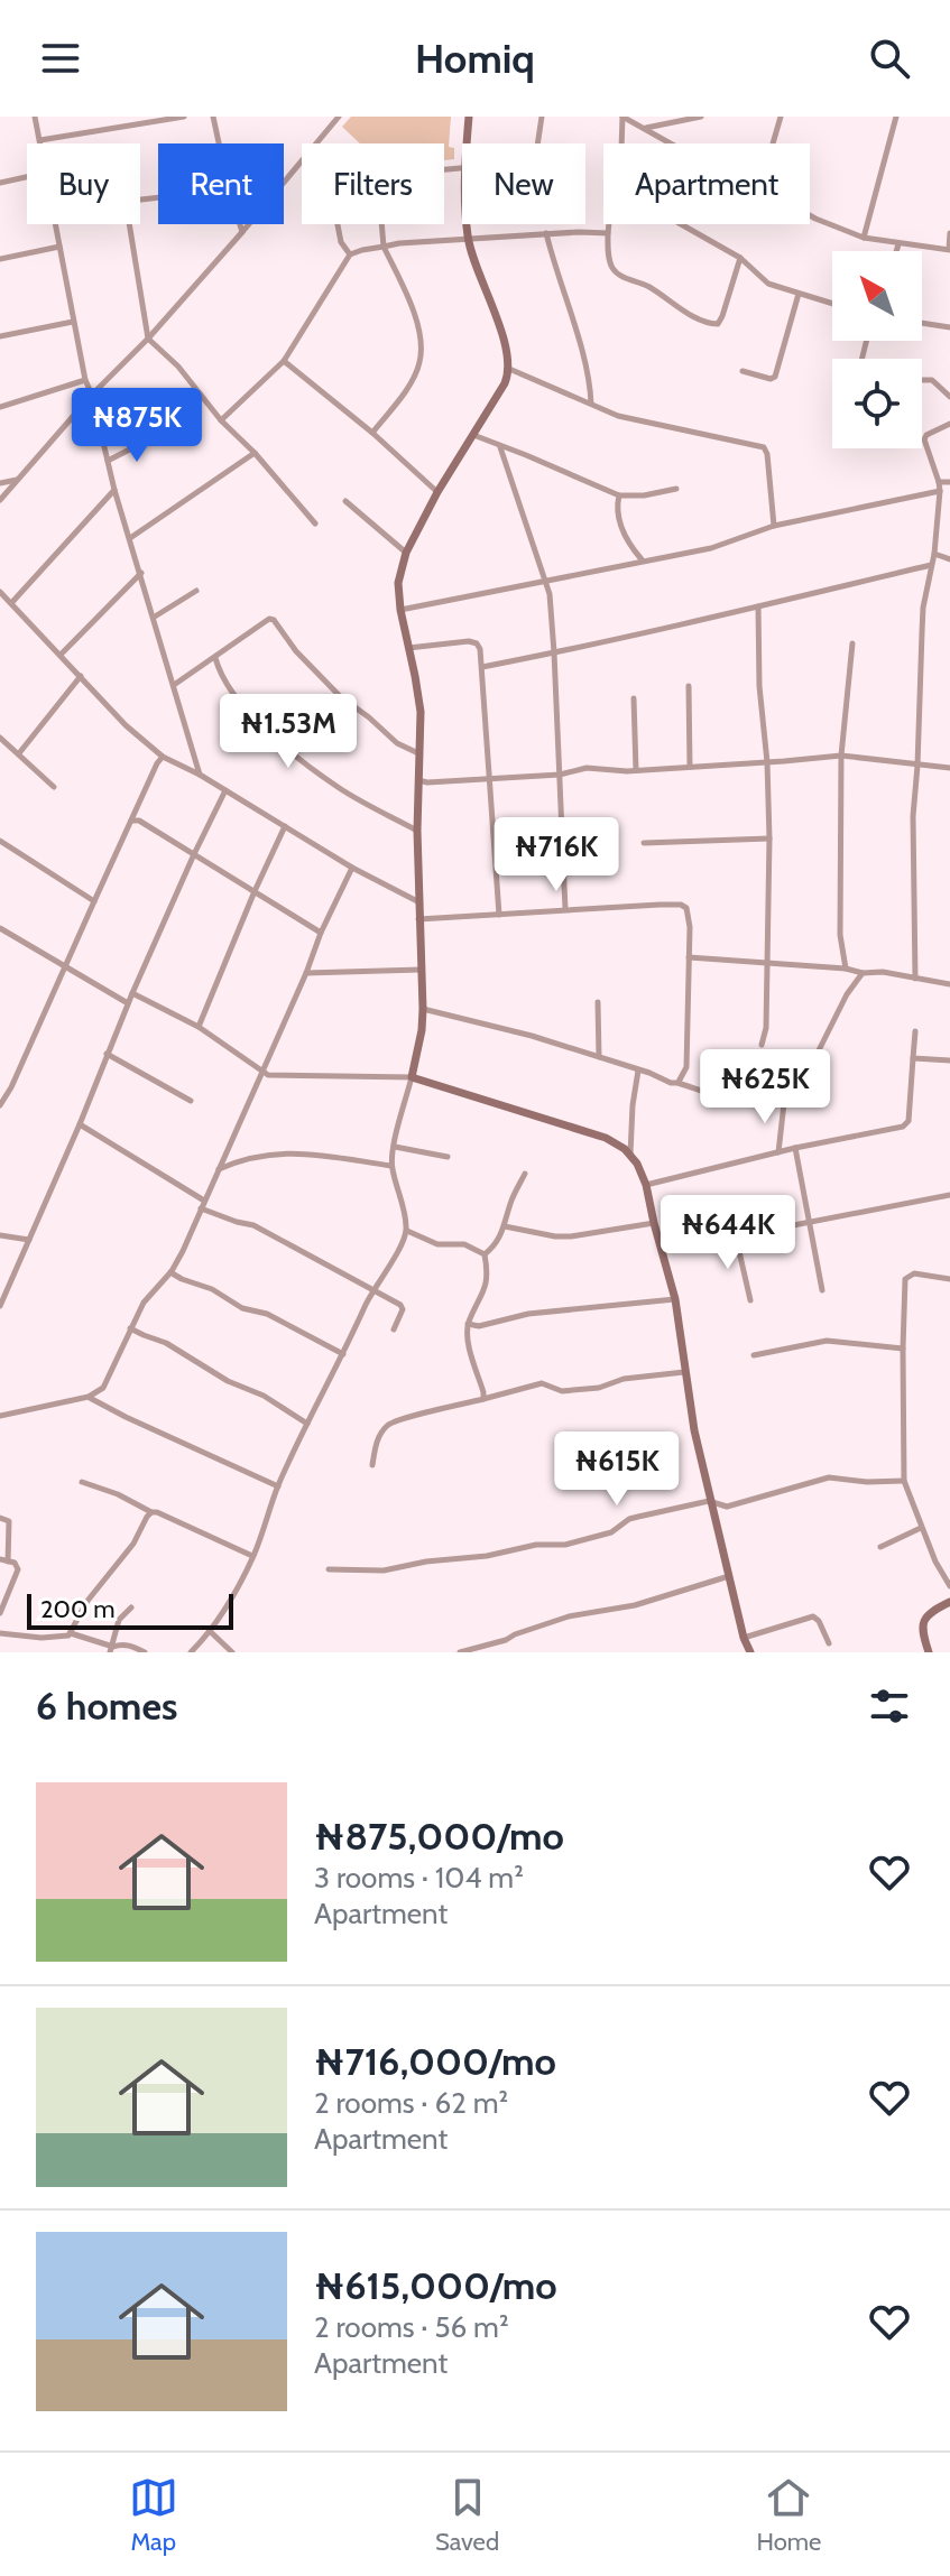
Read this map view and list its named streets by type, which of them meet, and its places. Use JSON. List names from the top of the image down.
{
  "scale_bar": "200 m",
  "north": "top left",
  "page": {
    "header": "Homiq",
    "chip": [
      "Buy",
      "Rent",
      "Filters",
      "New",
      "Apartment"
    ],
    "price": [
      "₦875K",
      "₦1.53M",
      "₦716K",
      "₦625K",
      "₦644K",
      "₦615K"
    ],
    "scale": "200 m",
    "heading": "6 homes",
    "list": [
      {
        "name": "₦875,000/mo",
        "note": "3 rooms · 104 m² · Apartment"
      },
      {
        "name": "₦716,000/mo",
        "note": "2 rooms · 62 m² · Apartment"
      },
      {
        "name": "₦615,000/mo",
        "note": "2 rooms · 56 m² · Apartment"
      }
    ],
    "tabs": ["Map", "Saved", "Home"]
  }
}
